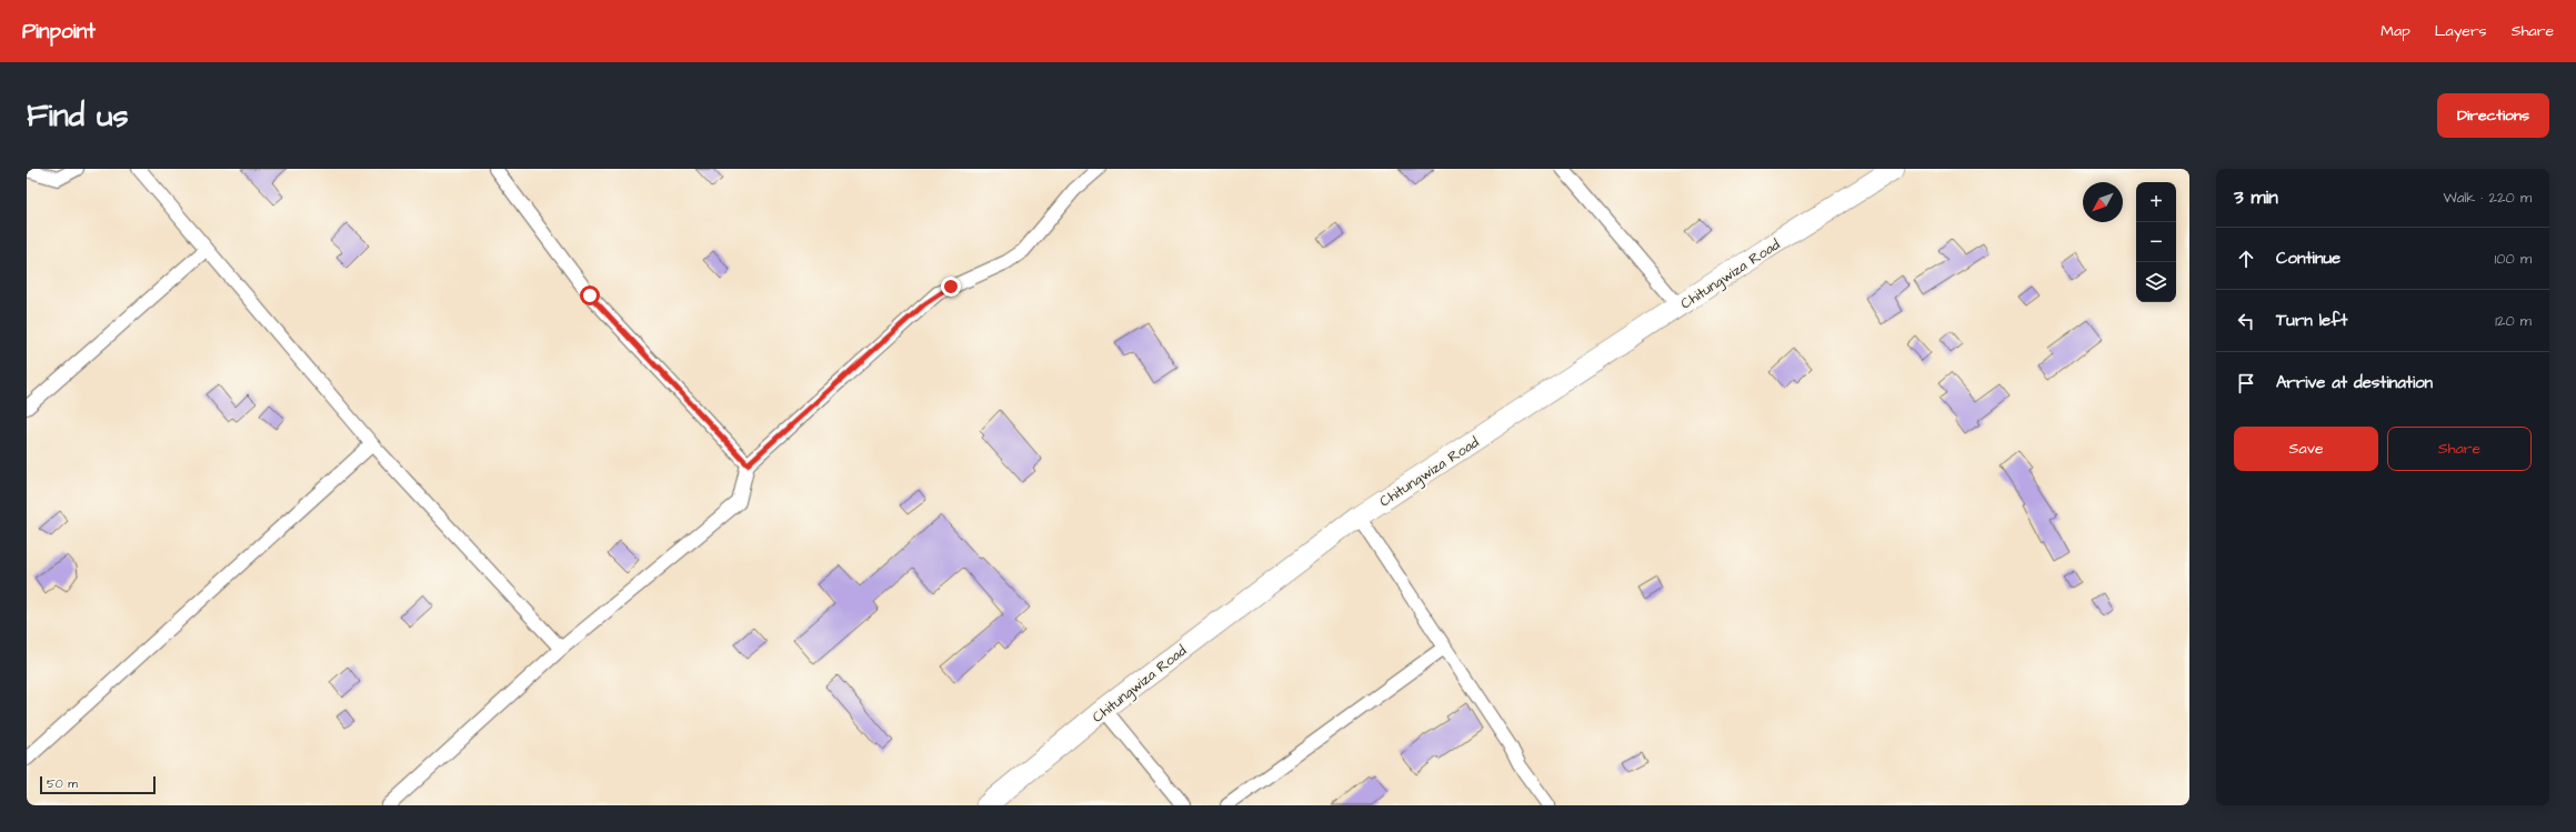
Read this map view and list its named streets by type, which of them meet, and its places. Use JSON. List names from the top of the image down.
{
  "streets": {
    "main road": ["Chitungwiza Road"]
  },
  "scale_bar": "50 m",
  "north": "bottom left",
  "page": {
    "header": "Pinpoint",
    "nav": ["Map", "Layers", "Share"],
    "buttons": [
      "Directions",
      ["Save", "Share"]
    ],
    "title": "Find us",
    "heading": ["3 min", "Walk · 220 m"],
    "map_buttons": ["+", "−"],
    "list": [
      ["Continue", "100 m"],
      ["Turn left", "120 m"],
      "Arrive at destination"
    ],
    "scale": "50 m"
  }
}
